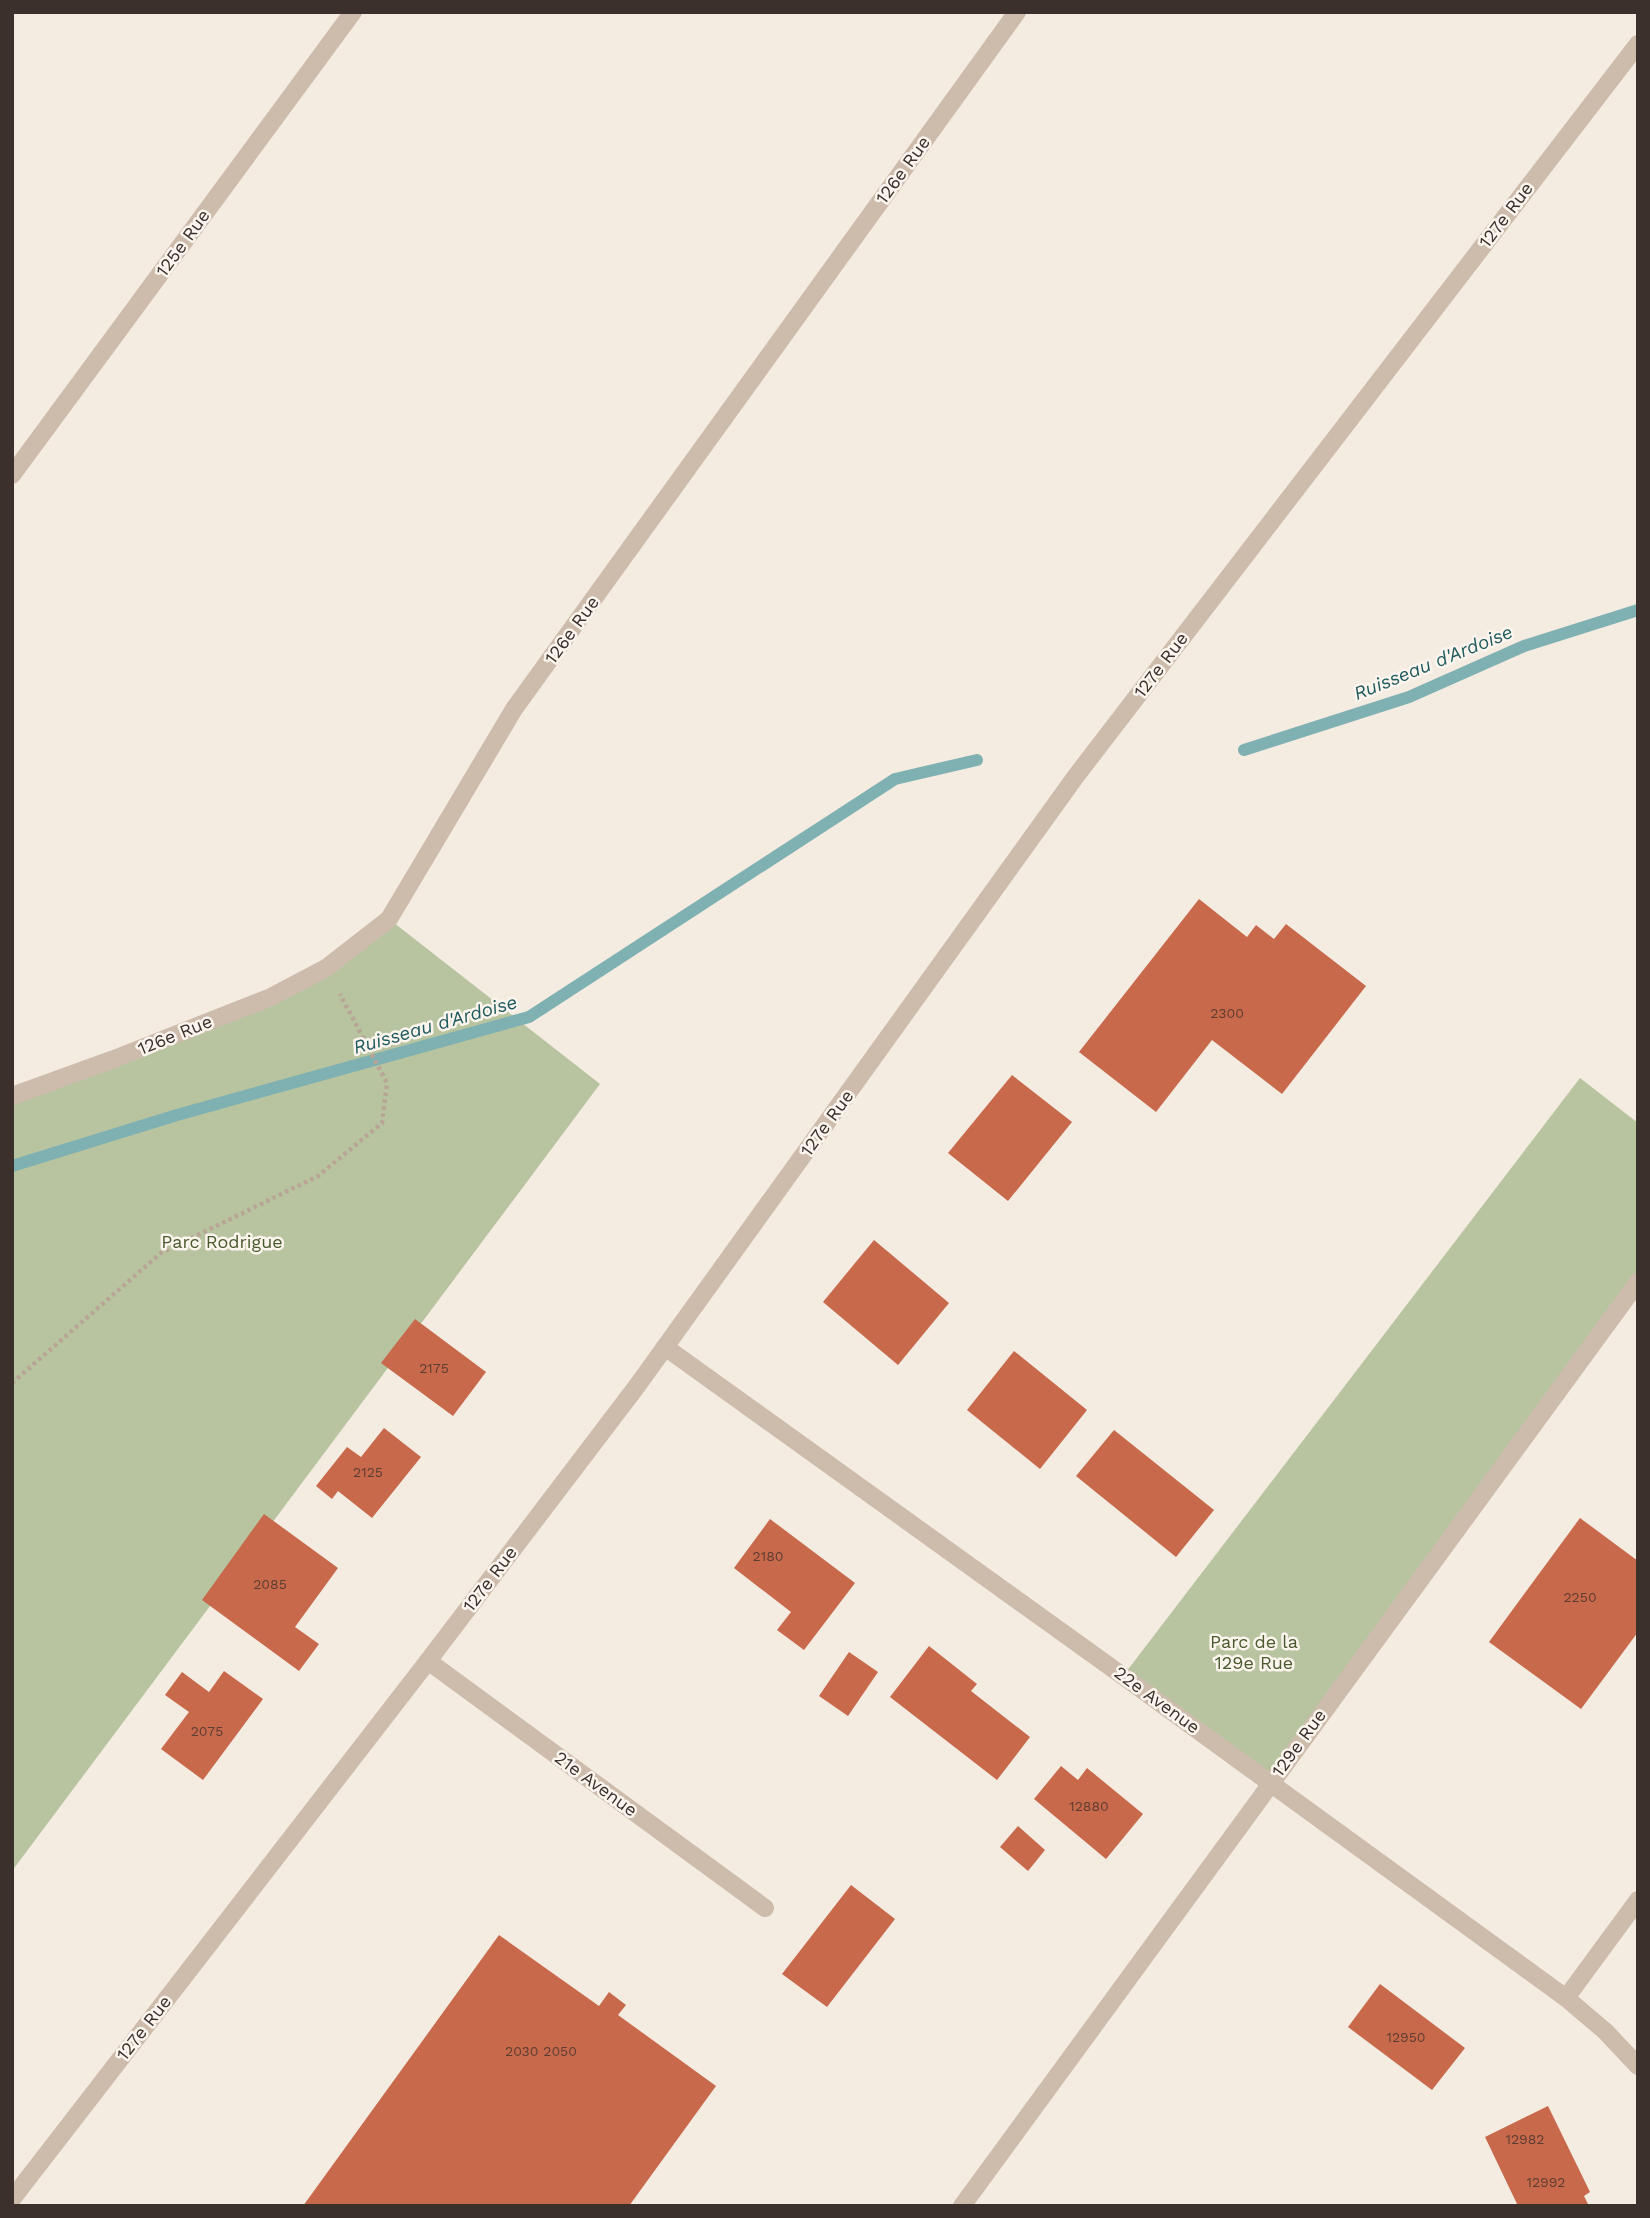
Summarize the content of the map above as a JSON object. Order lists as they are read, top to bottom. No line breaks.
{"streets":{"street":["126e Rue","127e Rue","125e Rue","22e Avenue","129e Rue","21e Avenue"]},"crossings":[["127e Rue","22e Avenue"],["127e Rue","21e Avenue"],["22e Avenue","129e Rue"]],"water":["Ruisseau d'Ardoise"],"parks":["Parc Rodrigue","Parc de la 129e Rue"],"house_numbers":["2300","2175","2125","2180","2085","2250","2075","12880","12950","2030 2050","12982","12992"]}
